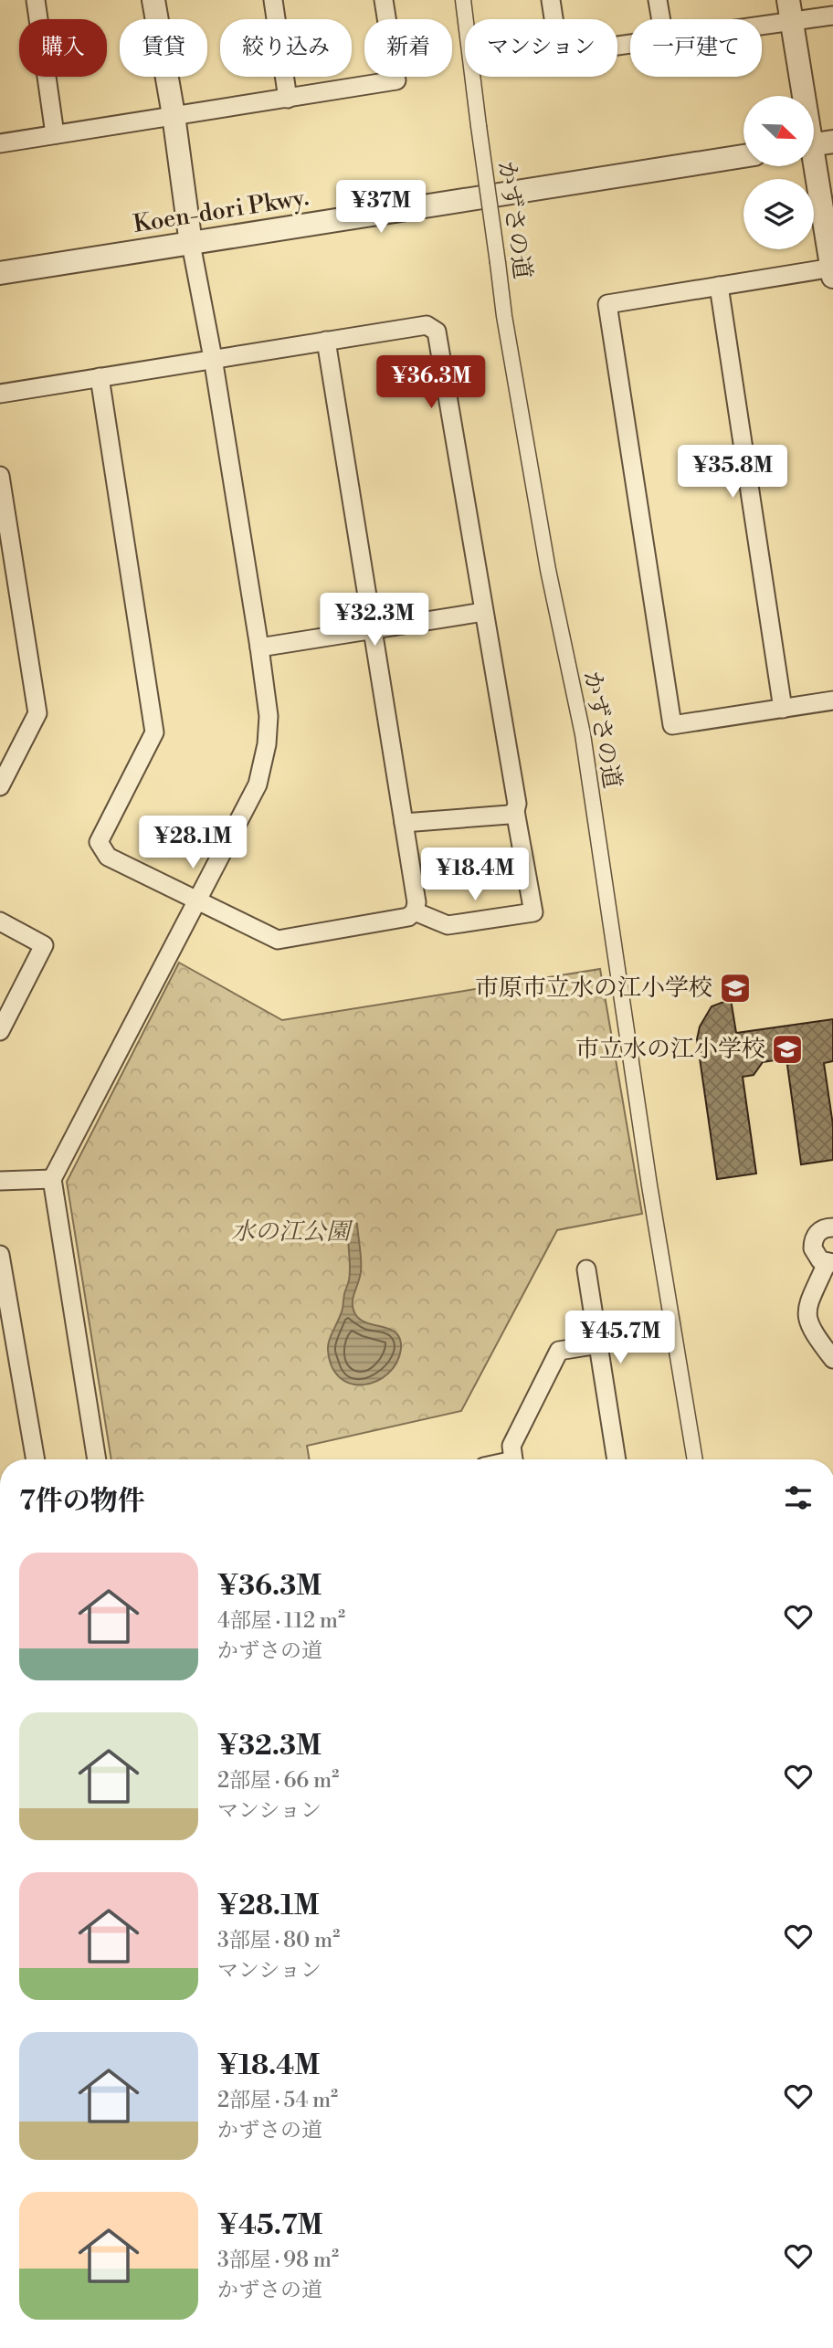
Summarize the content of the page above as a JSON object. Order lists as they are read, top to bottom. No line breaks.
{"streets":{"street":["Koen-dori Pkwy.","かずさの道"]},"parks":["水の江公園"],"places":{"school or university":["市原市立水の江小学校","市立水の江小学校"]},"north":"bottom right","page":{"chip":["購入","賃貸","絞り込み","新着","マンション","一戸建て"],"price":["¥37M","¥36.3M","¥35.8M","¥32.3M","¥28.1M","¥18.4M","¥45.7M"],"heading":"7件の物件","list":[{"name":"¥36.3M","note":"4部屋 · 112 m² · かずさの道"},{"name":"¥32.3M","note":"2部屋 · 66 m² · マンション"},{"name":"¥28.1M","note":"3部屋 · 80 m² · マンション"},{"name":"¥18.4M","note":"2部屋 · 54 m² · かずさの道"},{"name":"¥45.7M","note":"3部屋 · 98 m² · かずさの道"}]}}
